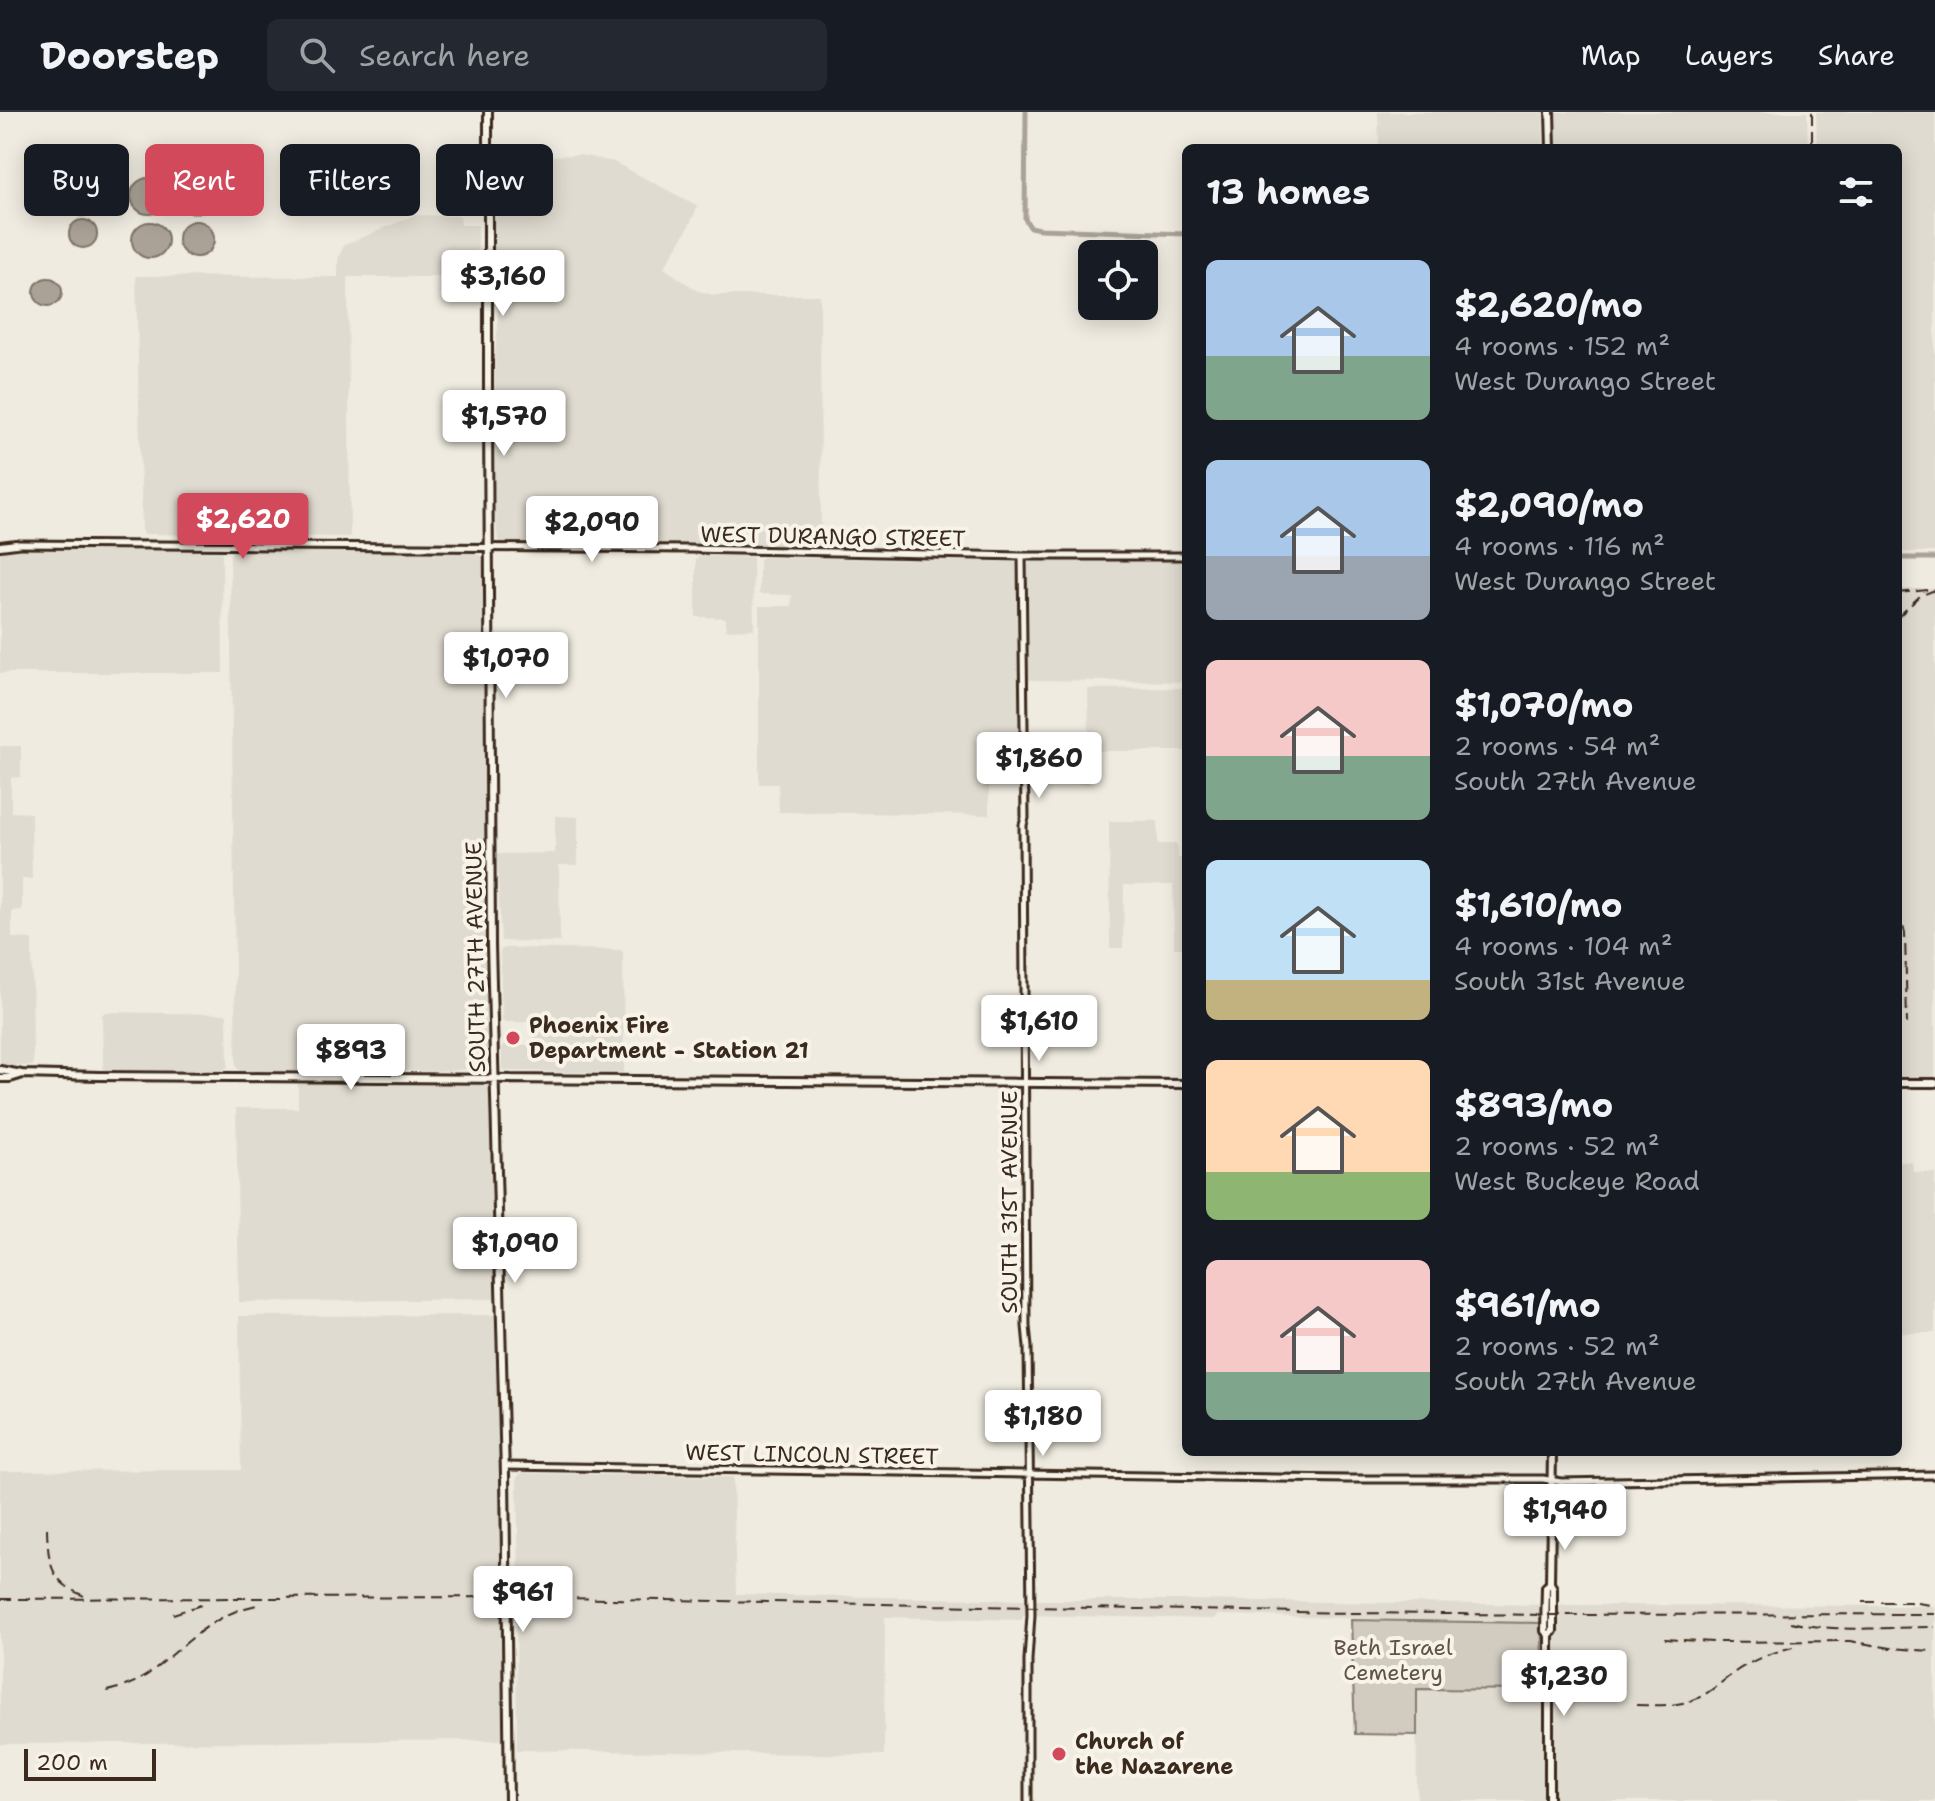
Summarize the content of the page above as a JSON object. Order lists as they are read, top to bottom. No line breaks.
{"streets":{"main road":["SOUTH 27TH AVENUE"],"street":["WEST DURANGO STREET","SOUTH 31ST AVENUE","WEST LINCOLN STREET"]},"crossings":[["WEST DURANGO STREET","SOUTH 27TH AVENUE"],["WEST DURANGO STREET","SOUTH 31ST AVENUE"],["SOUTH 27TH AVENUE","WEST LINCOLN STREET"],["SOUTH 31ST AVENUE","WEST LINCOLN STREET"]],"parks":["Beth Israel Cemetery"],"places":["Phoenix Fire Department - Station 21","Church of the Nazarene"],"scale_bar":"200 m","page":{"header":"Doorstep","search":"Search here","nav":["Map","Layers","Share"],"chip":["Buy","Rent","Filters","New"],"heading":"13 homes","list":[{"name":"$2,620/mo","note":"4 rooms · 152 m² · West Durango Street"},{"name":"$2,090/mo","note":"4 rooms · 116 m² · West Durango Street"},{"name":"$1,070/mo","note":"2 rooms · 54 m² · South 27th Avenue"},{"name":"$1,610/mo","note":"4 rooms · 104 m² · South 31st Avenue"},{"name":"$893/mo","note":"2 rooms · 52 m² · West Buckeye Road"},{"name":"$961/mo","note":"2 rooms · 52 m² · South 27th Avenue"}],"price":["$3,160","$1,570","$2,620","$2,090","$1,070","$1,860","$1,610","$893","$1,090","$1,180","$1,940","$961","$1,230"],"scale":"200 m"}}
